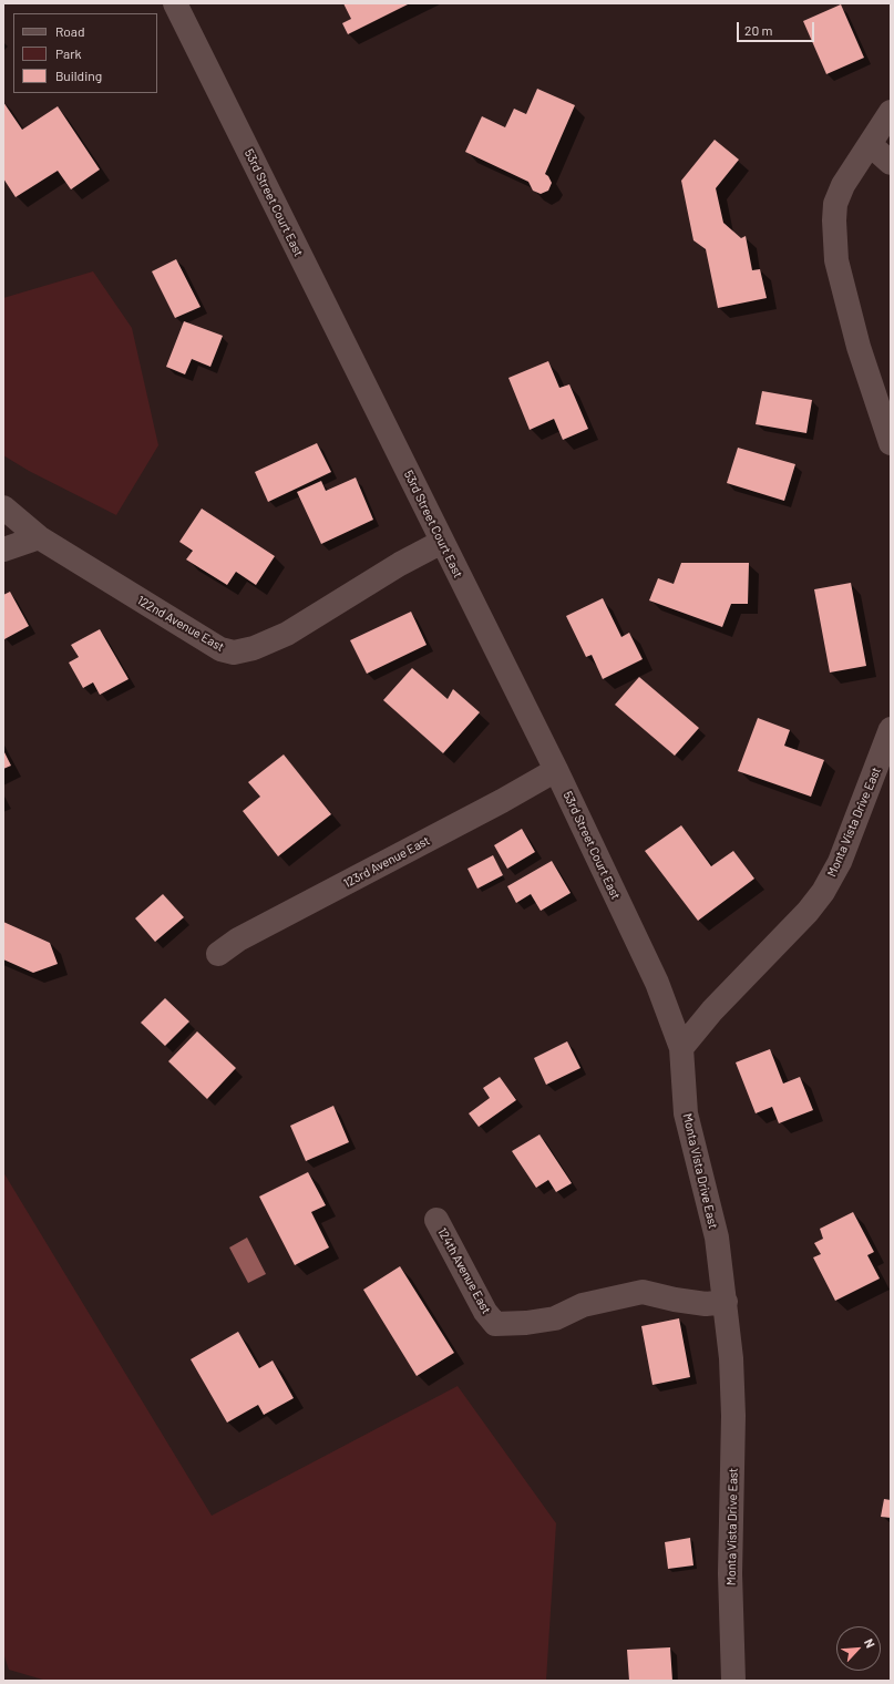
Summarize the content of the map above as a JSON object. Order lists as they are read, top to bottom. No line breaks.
{"streets":{"street":["53rd Street Court East","122nd Avenue East","Monta Vista Drive East","123rd Avenue East","124th Avenue East"]},"crossings":[["53rd Street Court East","122nd Avenue East"],["53rd Street Court East","Monta Vista Drive East"],["53rd Street Court East","123rd Avenue East"],["Monta Vista Drive East","124th Avenue East"]],"legend":["Road","Park","Building"],"scale_bar":"20 m","north":"top right"}
